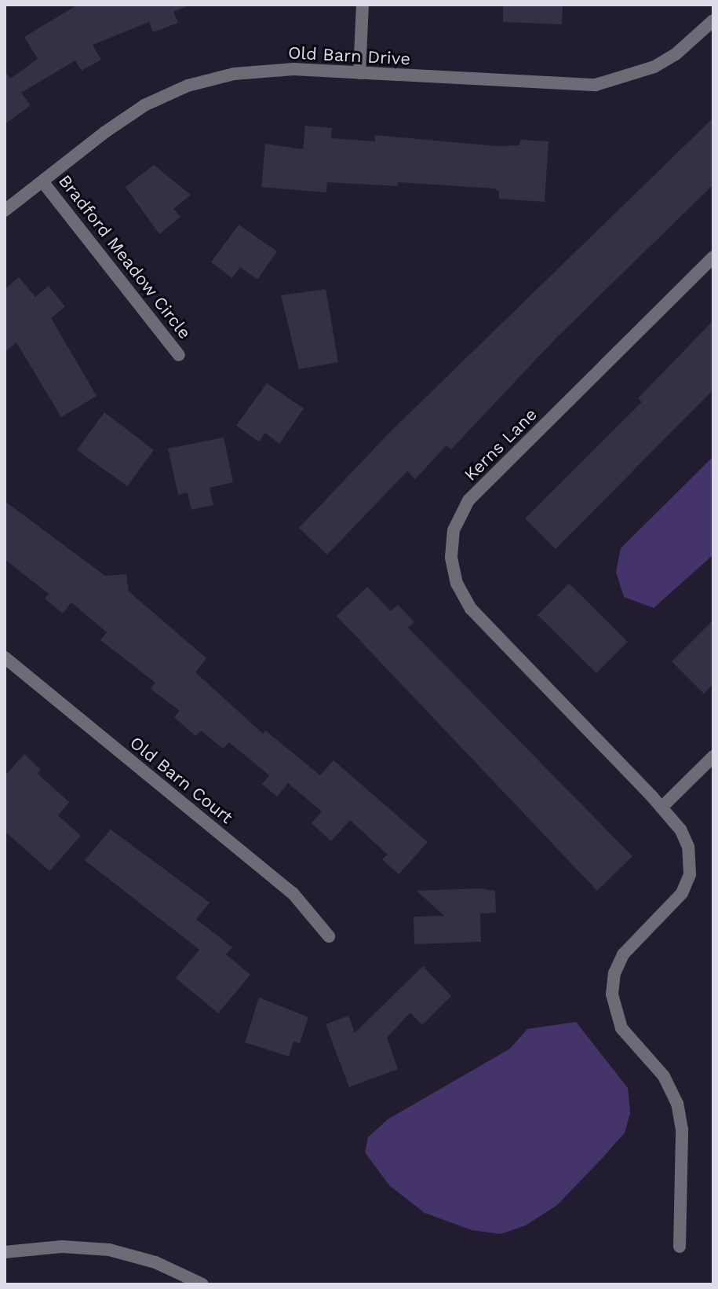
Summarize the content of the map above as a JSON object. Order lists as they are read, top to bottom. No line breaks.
{"streets":{"street":["Old Barn Drive","Bradford Meadow Circle","Kerns Lane","Old Barn Court"]},"crossings":[["Old Barn Drive","Bradford Meadow Circle"]]}
